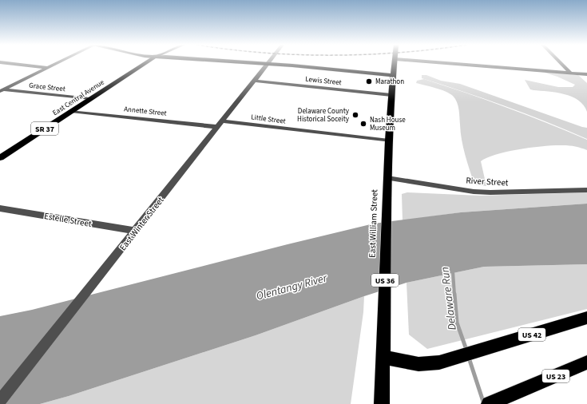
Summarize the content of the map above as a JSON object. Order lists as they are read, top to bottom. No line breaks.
{"streets":{"highway":["East Central Avenue","SR 37","East William Street","US 36","US 42","US 23"],"street":["Lewis Street","Grace Street","Annette Street","Little Street","River Street","Estelle Street","East Winter Street"]},"crossings":[["Lewis Street","East Winter Street"],["Lewis Street","East William Street"],["Grace Street","East Central Avenue"],["East Central Avenue","Annette Street"],["Annette Street","East Winter Street"],["Little Street","East Winter Street"],["Little Street","East William Street"],["River Street","East William Street"],["Estelle Street","East Winter Street"],["East William Street","US 42"]],"water":["Olentangy River","Delaware Run"],"places":["Marathon","Delaware County Historical Soceity","Nash House Museum"]}
